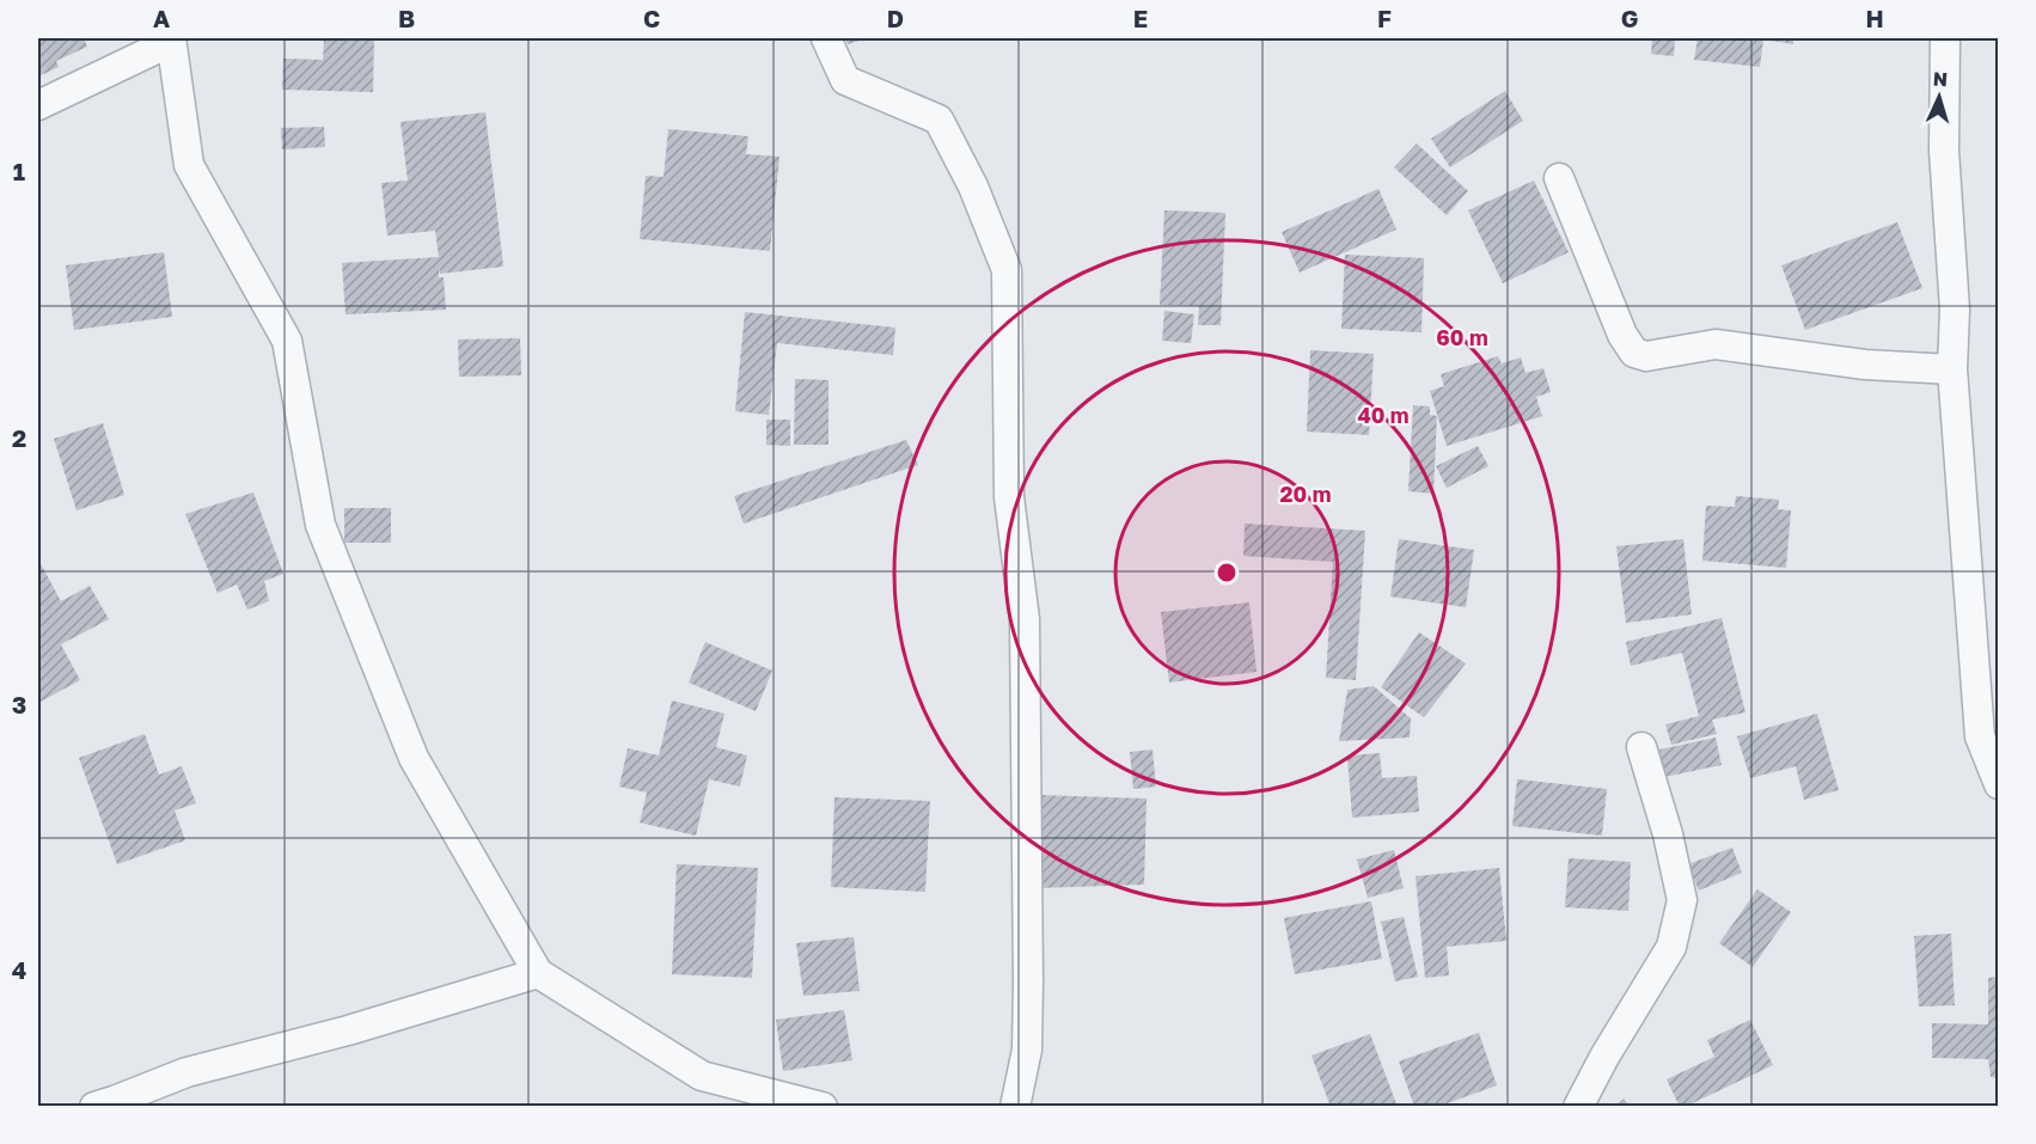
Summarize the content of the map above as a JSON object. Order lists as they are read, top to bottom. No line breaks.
{"north":"top","grid":{"columns":["A","B","C","D","E","F","G","H"],"rows":["1","2","3","4"]},"rings":["60 m","40 m","20 m"]}
